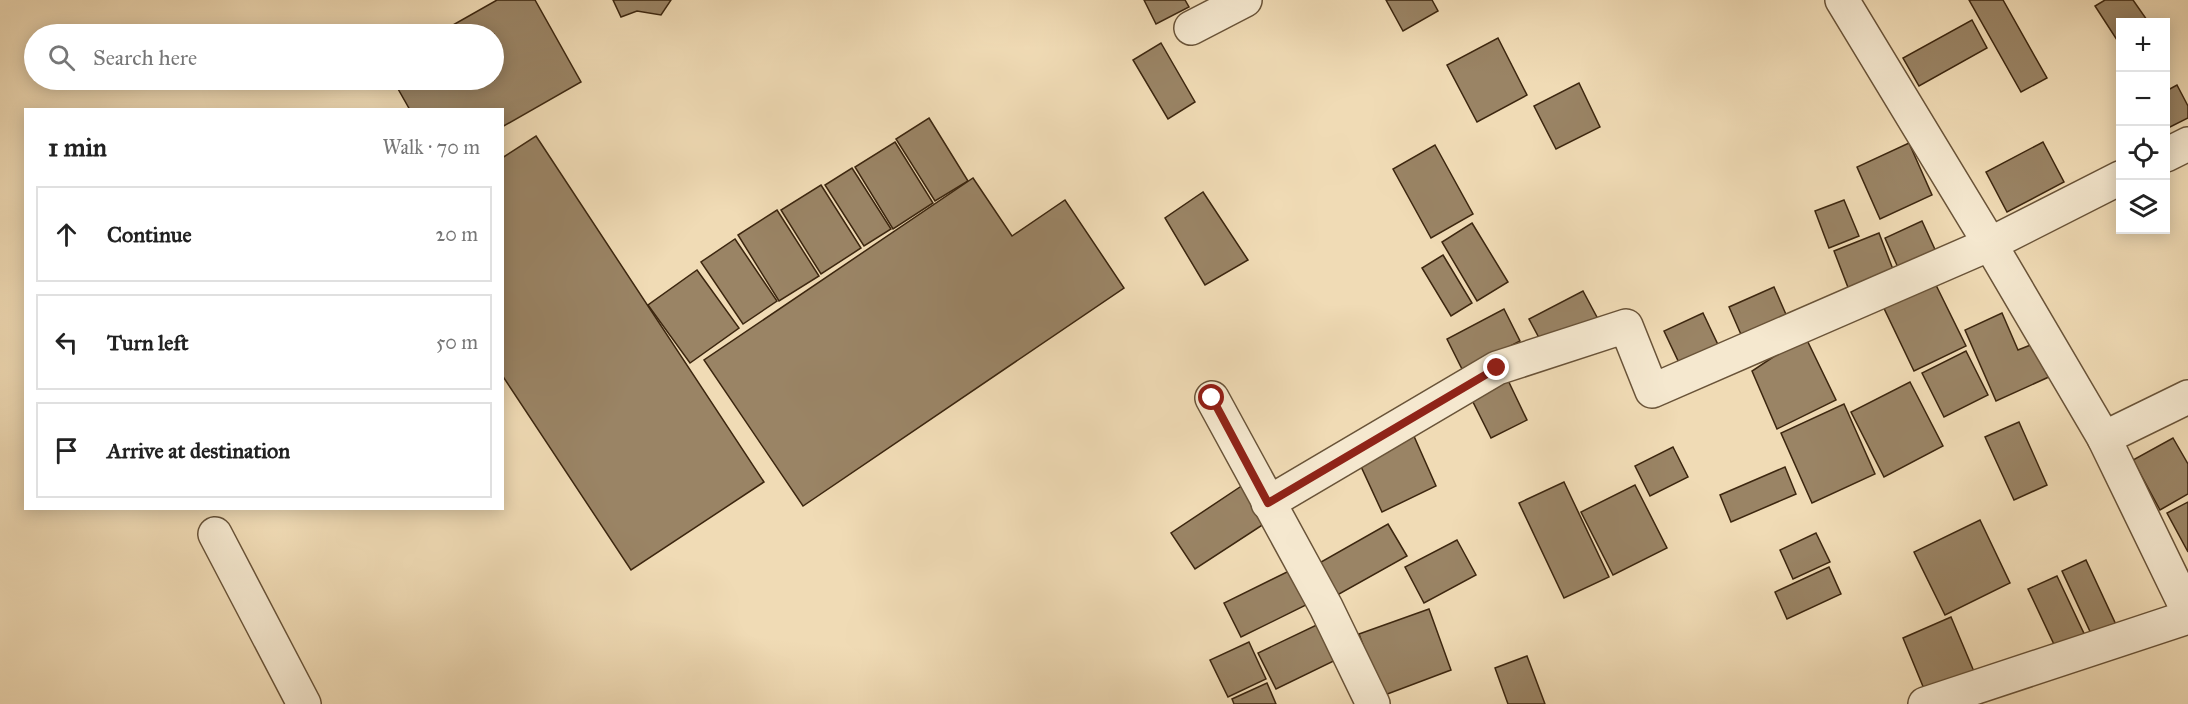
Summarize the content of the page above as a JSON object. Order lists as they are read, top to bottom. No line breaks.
{"page":{"map_buttons":["+","−"],"search":"Search here","heading":["1 min","Walk · 70 m"],"list":[["Continue","20 m"],["Turn left","50 m"],"Arrive at destination"]}}
